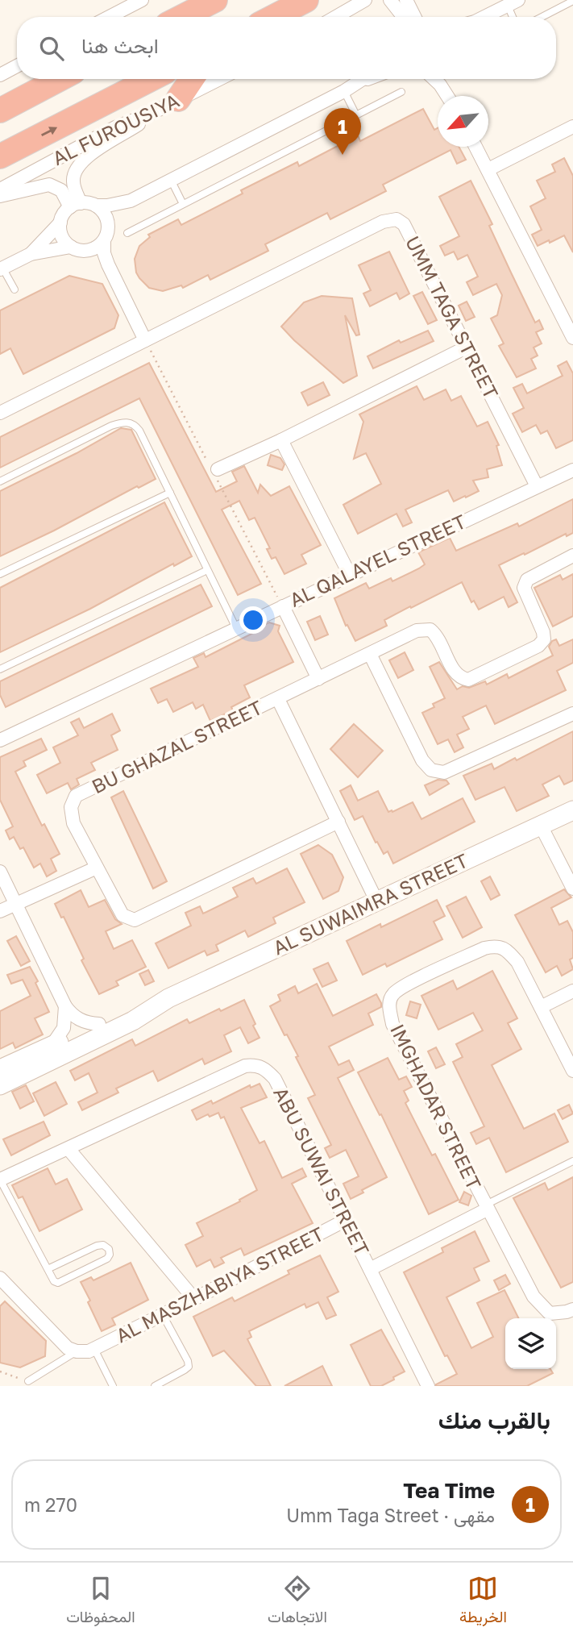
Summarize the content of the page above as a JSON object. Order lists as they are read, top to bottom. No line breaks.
{"streets":{"street":["AL FUROUSIYA","UMM TAGA STREET","AL QALAYEL STREET","BU GHAZAL STREET","AL SUWAIMRA STREET","IMGHADAR STREET","ABU SUWAI STREET","AL MASZHABIYA STREET"]},"crossings":[["UMM TAGA STREET","AL QALAYEL STREET"],["IMGHADAR STREET","ABU SUWAI STREET"],["ABU SUWAI STREET","AL MASZHABIYA STREET"]],"north":"bottom left","page":{"search":"ابحث هنا","pins":"1","heading":"بالقرب منك","list":[{"mark":"1","name":"Tea Time","note":"مقهى · Umm Taga Street","value":"270 m"}],"nav":["الخريطة","الاتجاهات","المحفوظات"]}}
